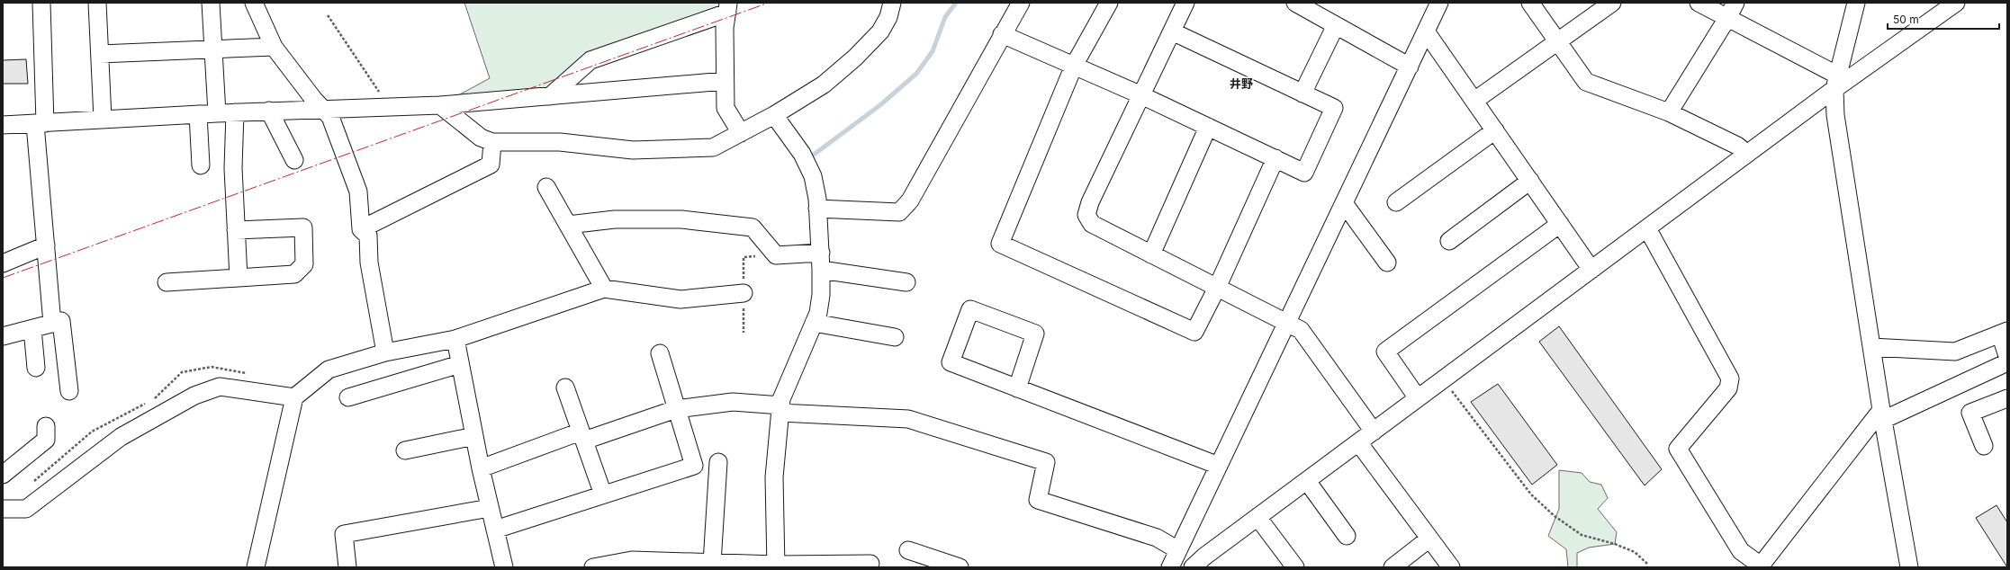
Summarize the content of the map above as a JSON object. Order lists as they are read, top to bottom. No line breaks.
{"districts":["井野"],"scale_bar":"50 m"}
